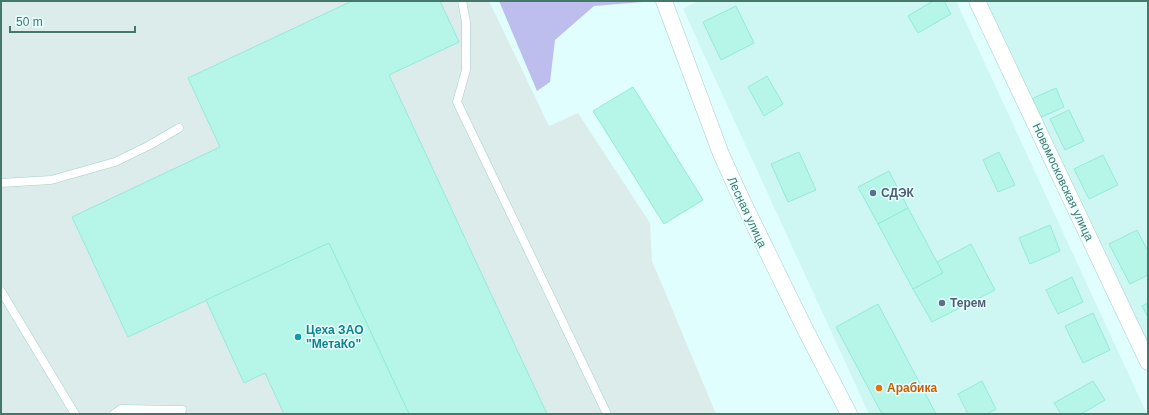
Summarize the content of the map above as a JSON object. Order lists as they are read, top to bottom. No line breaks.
{"streets":{"street":["Новомосковская улица","Лесная улица"]},"places":["СДЭК","Терем","Цеха ЗАО \"МетаКо\"","Арабика"],"scale_bar":"50 m"}
